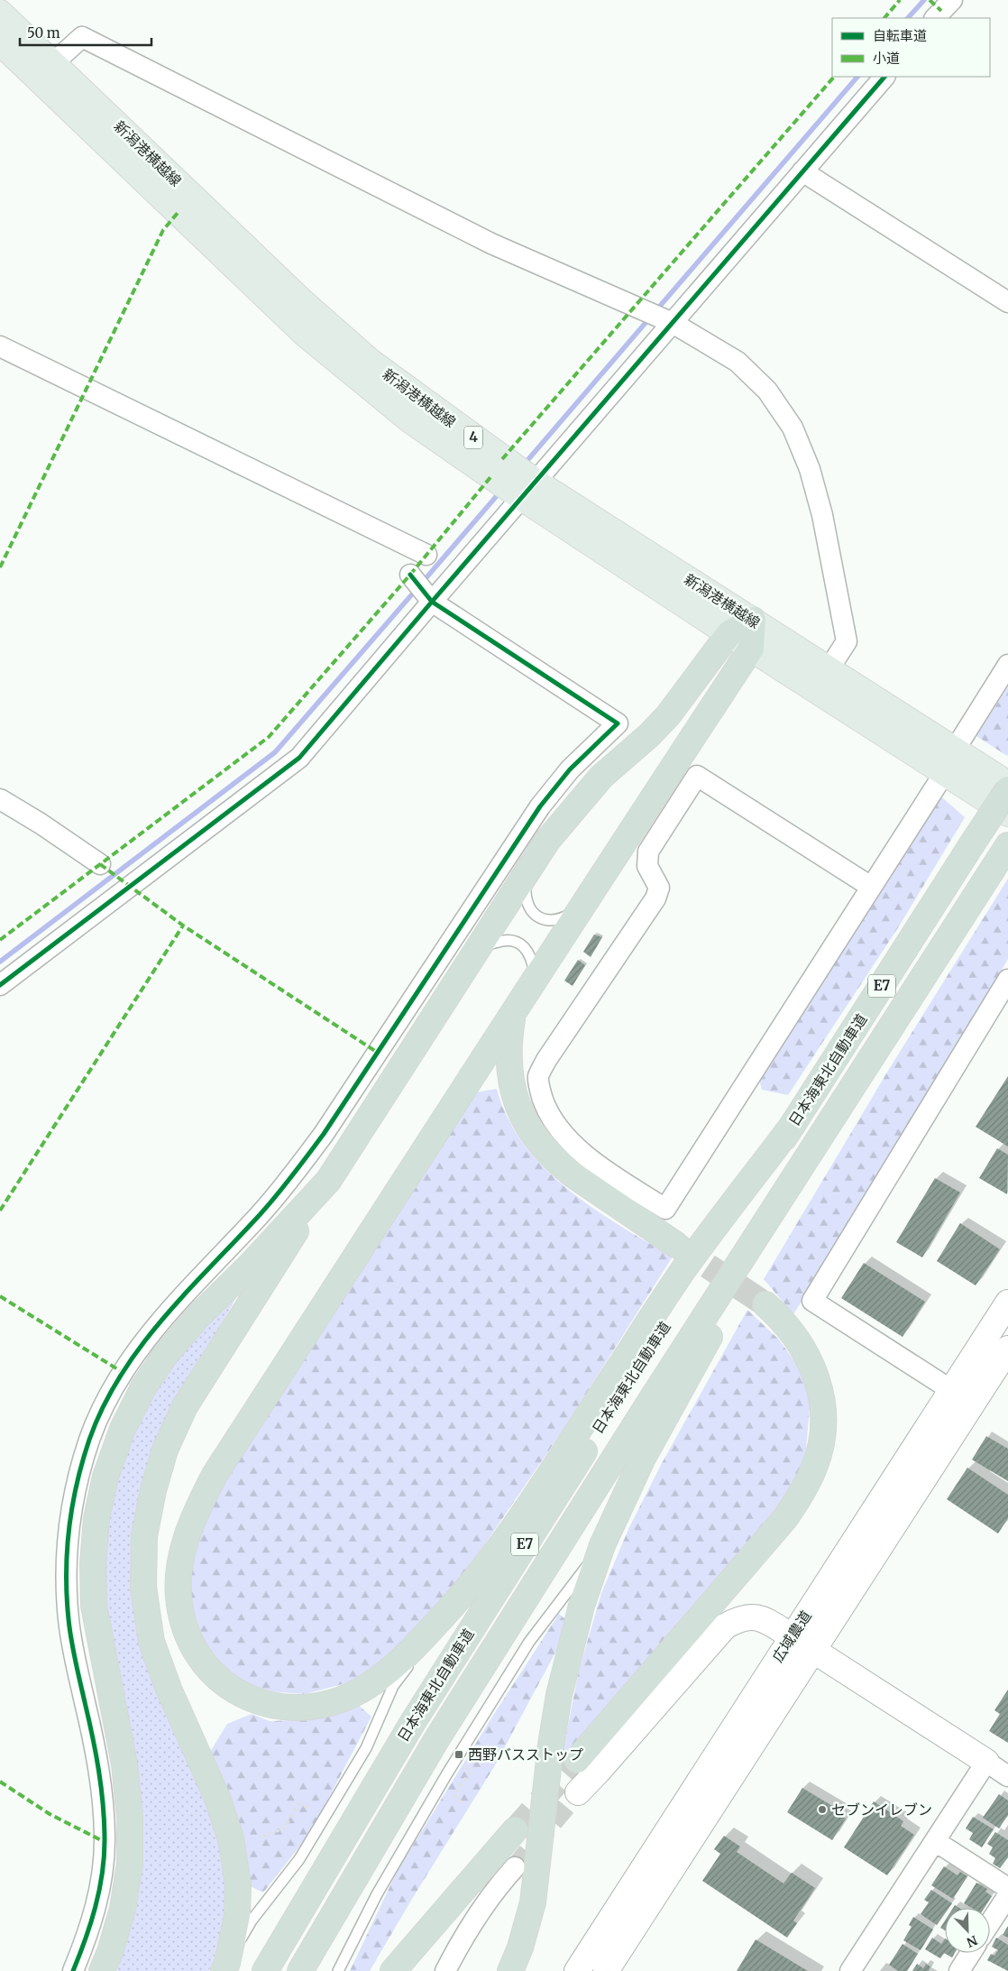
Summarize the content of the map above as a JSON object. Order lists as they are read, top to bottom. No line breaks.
{"streets":{"highway":["E7","日本海東北自動車道"],"main road":["新潟港横越線","4"],"street":["広域農道"]},"places":{"transit":["西野バスストップ"],"other":["セブンイレブン"]},"legend":["自転車道","小道"],"scale_bar":"50 m","north":"bottom right"}
